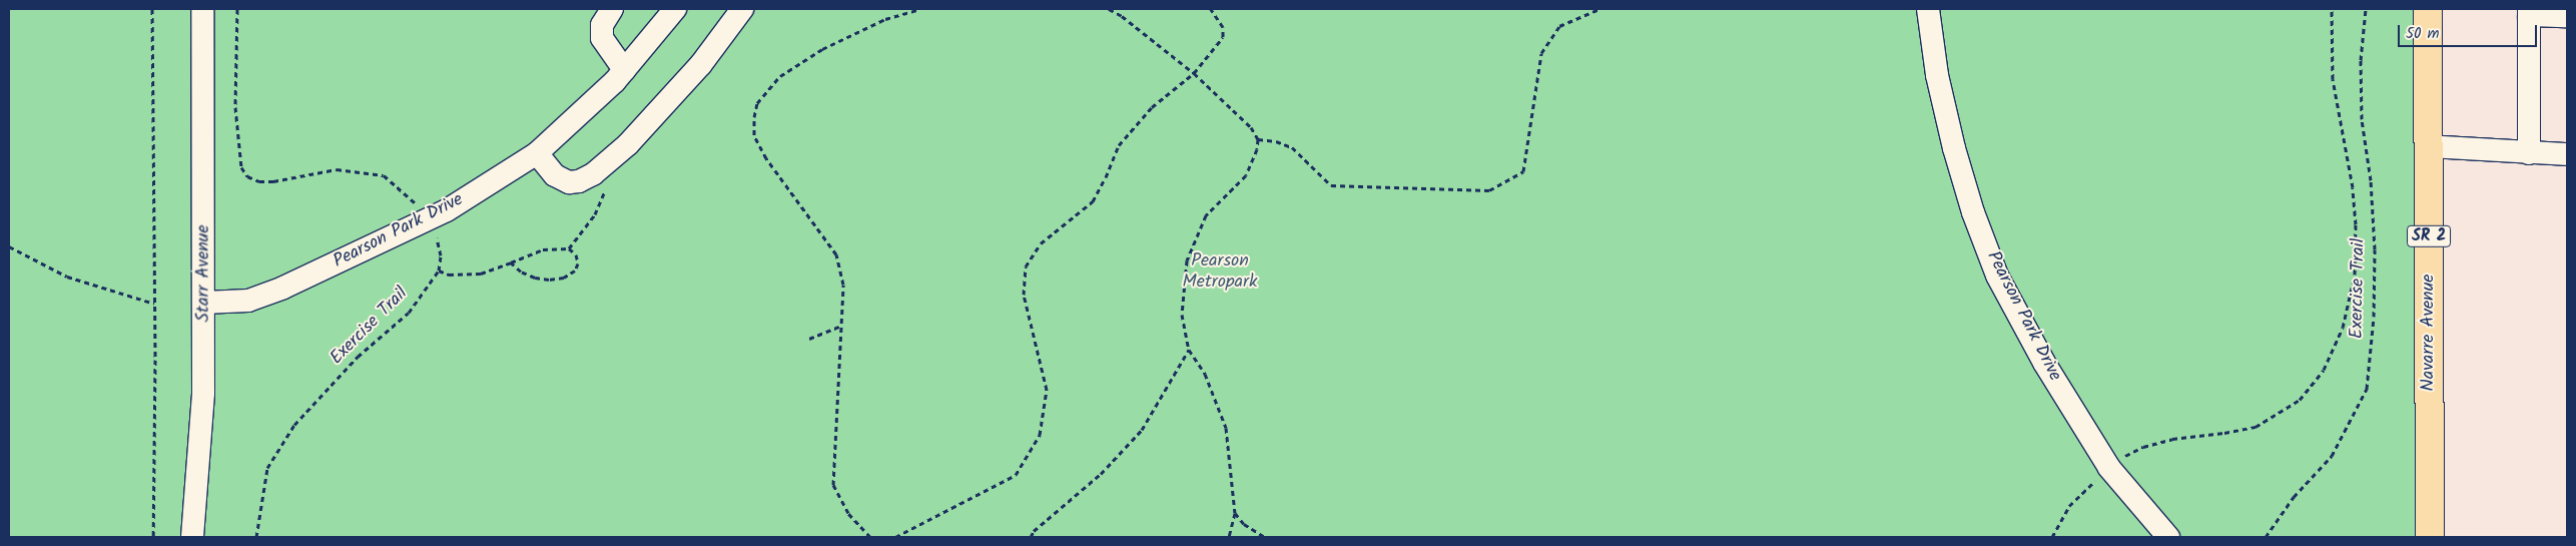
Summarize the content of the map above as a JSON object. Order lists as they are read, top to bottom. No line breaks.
{"streets":{"highway":["SR 2","Navarre Avenue"],"street":["Pearson Park Drive","Starr Avenue"],"path":["Exercise Trail"]},"crossings":[["Pearson Park Drive","Starr Avenue"]],"parks":["Pearson Metropark"],"scale_bar":"50 m"}
